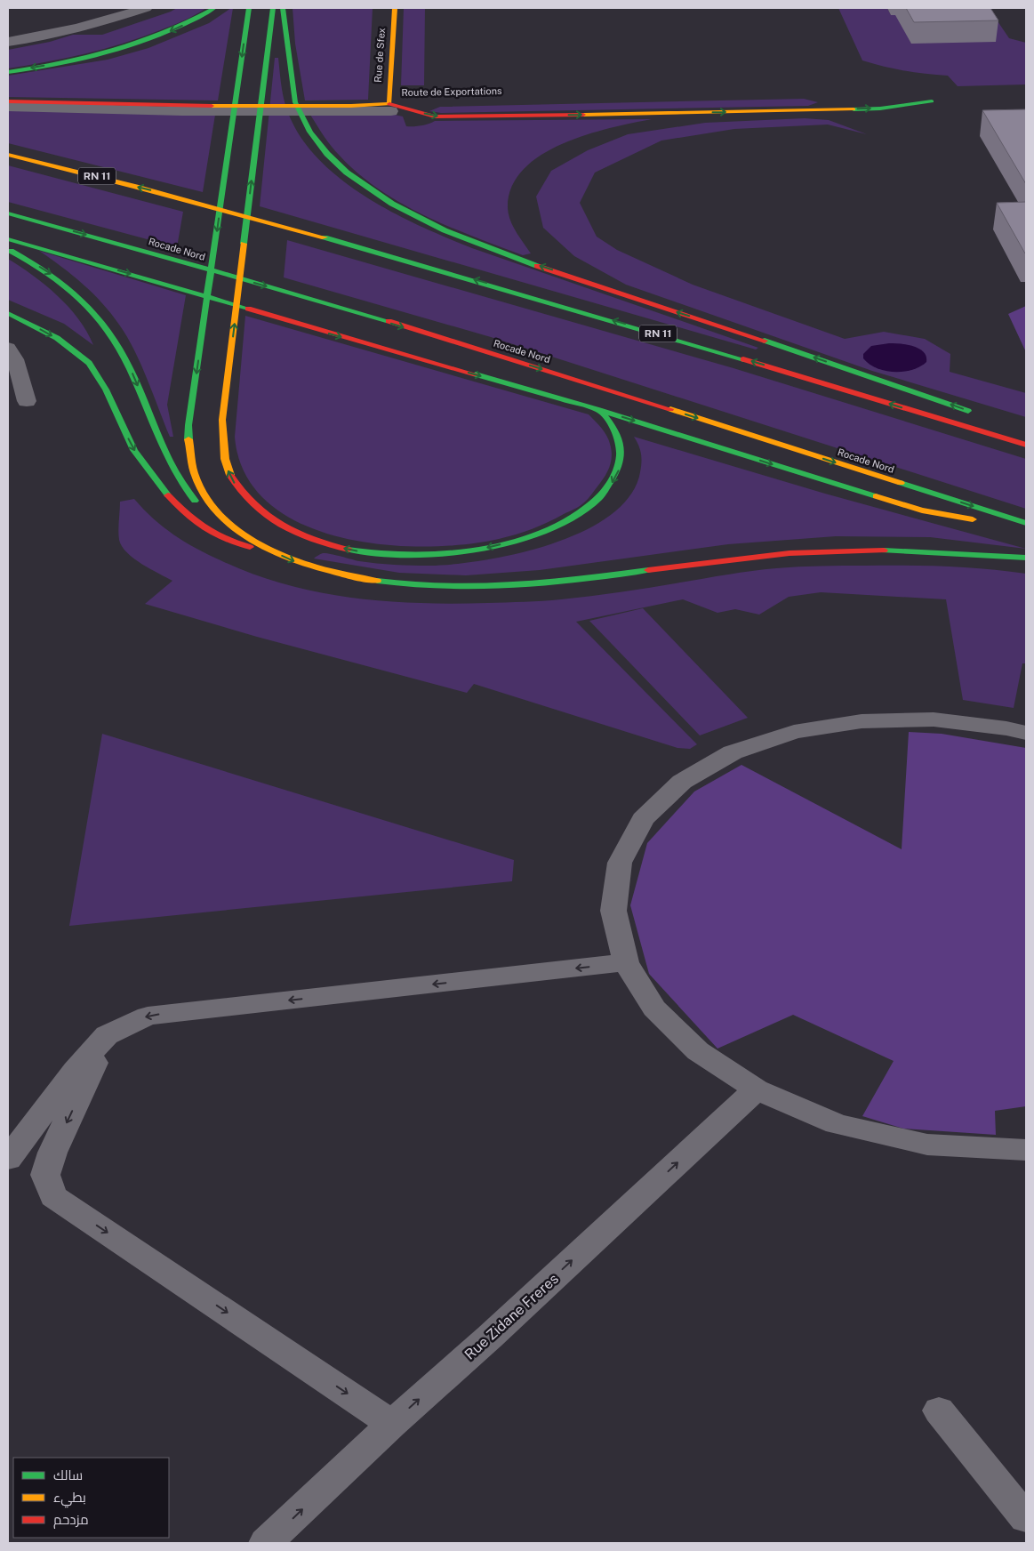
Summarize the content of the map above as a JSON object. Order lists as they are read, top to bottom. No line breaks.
{"streets":{"main road":["Rue de Sfex","Route de Exportations","RN 11","Rocade Nord"],"street":["Rue Zidane Freres"]},"crossings":[["Rue de Sfex","Route de Exportations"]],"one_way":["Route de Exportations","Rue Zidane Freres"],"legend":["سالك","بطيء","مزدحم"]}
